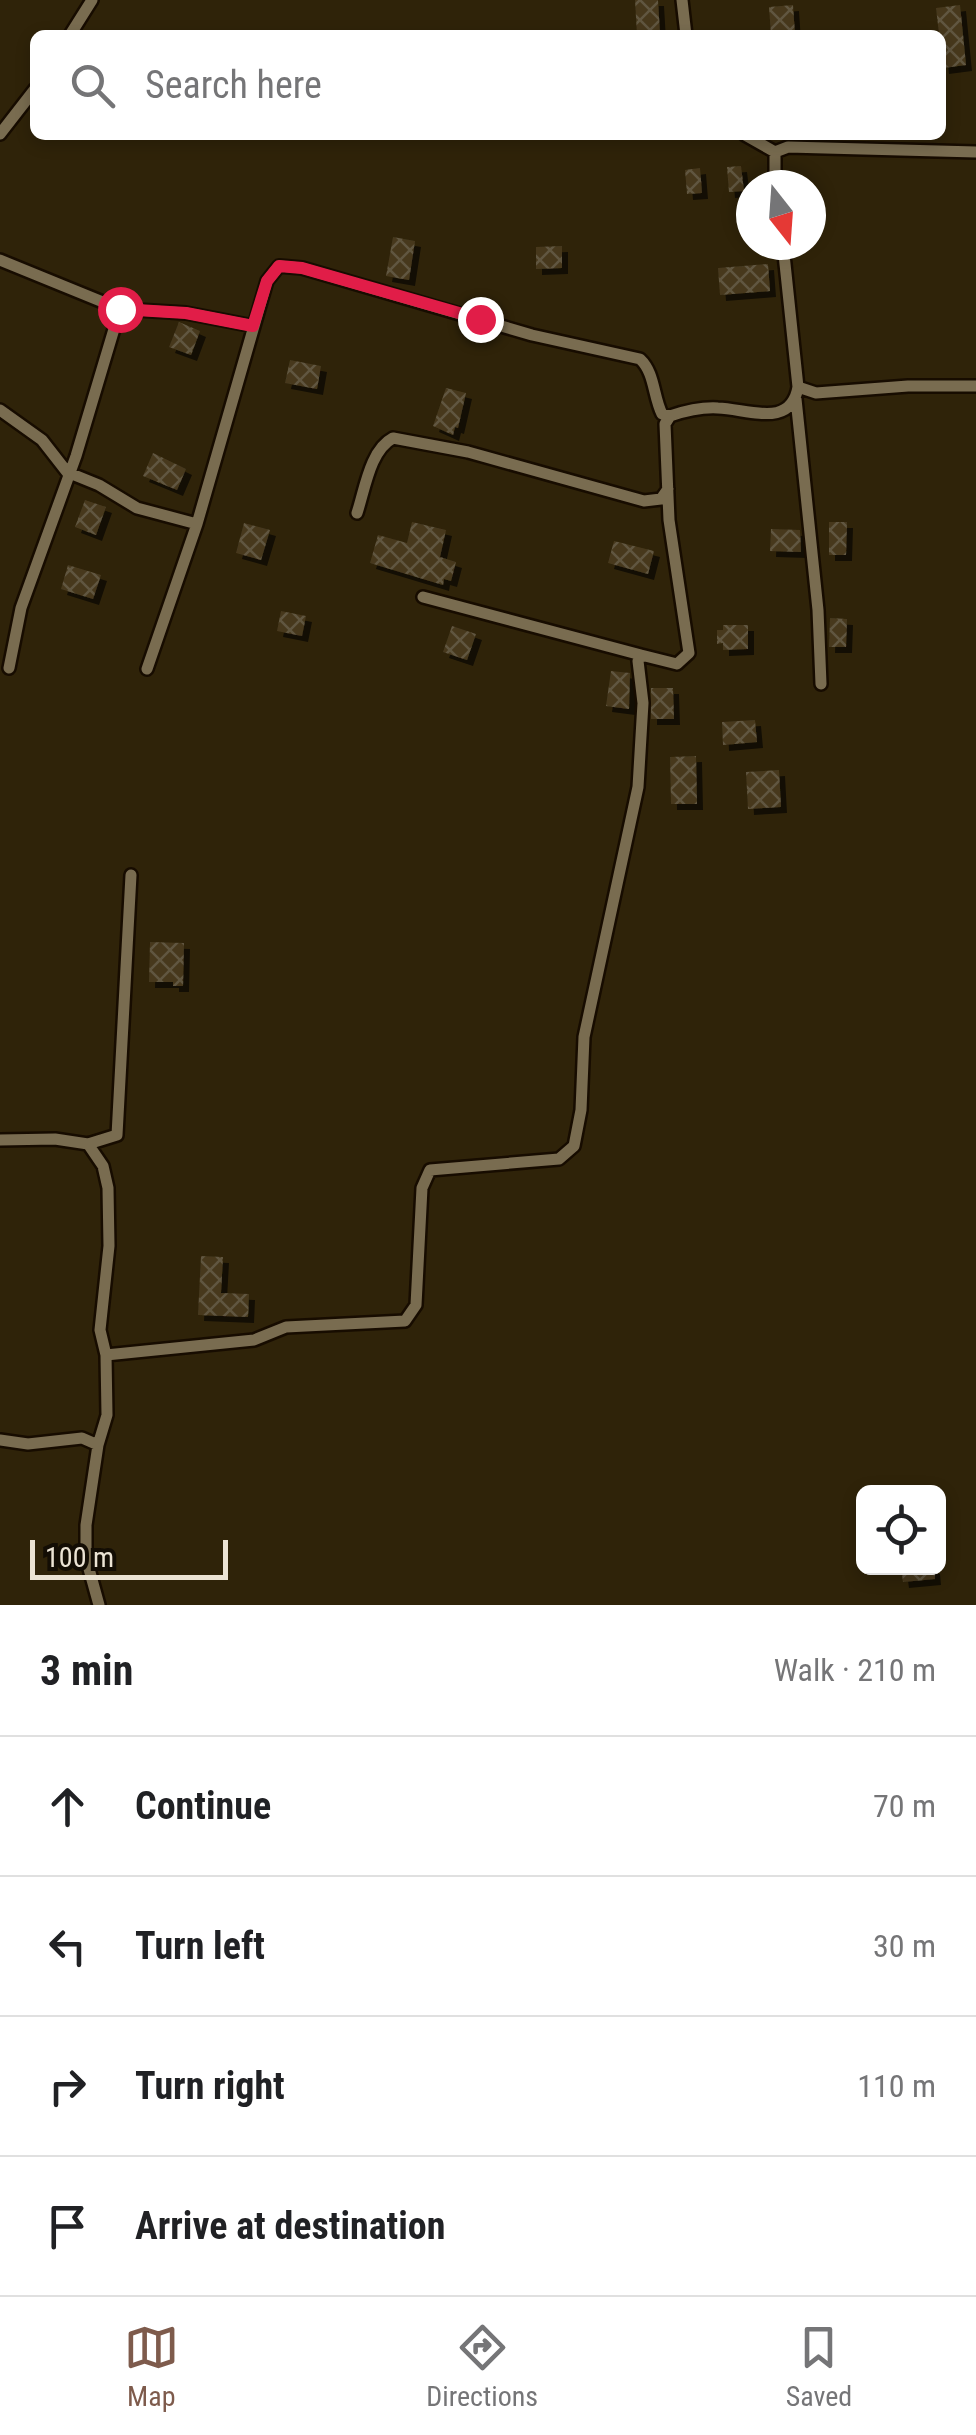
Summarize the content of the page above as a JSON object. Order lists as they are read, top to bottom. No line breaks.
{"scale_bar":"100 m","north":"bottom","page":{"search":"Search here","scale":"100 m","heading":["3 min","Walk · 210 m"],"list":[["Continue","70 m"],["Turn left","30 m"],["Turn right","110 m"],"Arrive at destination"],"nav":["Map","Directions","Saved"]}}
